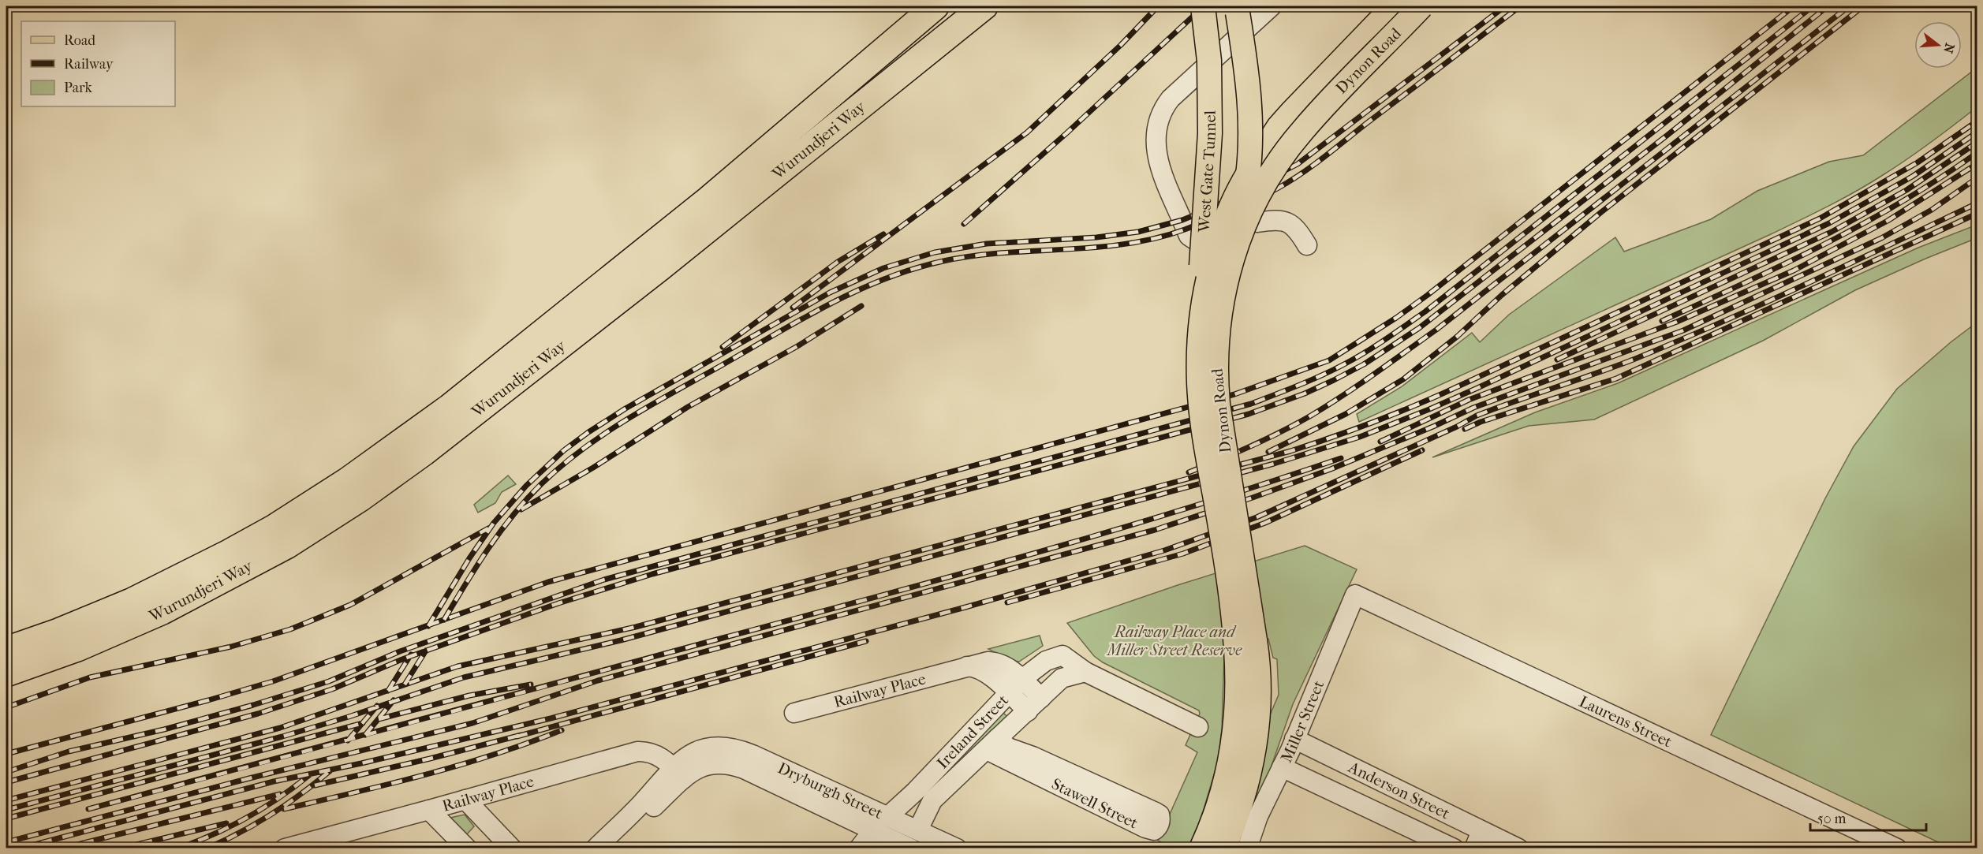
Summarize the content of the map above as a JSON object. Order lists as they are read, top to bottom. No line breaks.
{"streets":{"highway":["Wurundjeri Way"],"main road":["Dynon Road","West Gate Tunnel"],"street":["Railway Place","Laurens Street","Miller Street","Ireland Street","Dryburgh Street","Anderson Street","Stawell Street"]},"crossings":[["Dynon Road","West Gate Tunnel"],["Railway Place","Ireland Street"],["Railway Place","Dryburgh Street"],["Laurens Street","Miller Street"],["Miller Street","Anderson Street"],["Ireland Street","Dryburgh Street"],["Ireland Street","Stawell Street"]],"parks":["Railway Place and Miller Street Reserve"],"legend":["Road","Railway","Park"],"scale_bar":"50 m","north":"right"}
